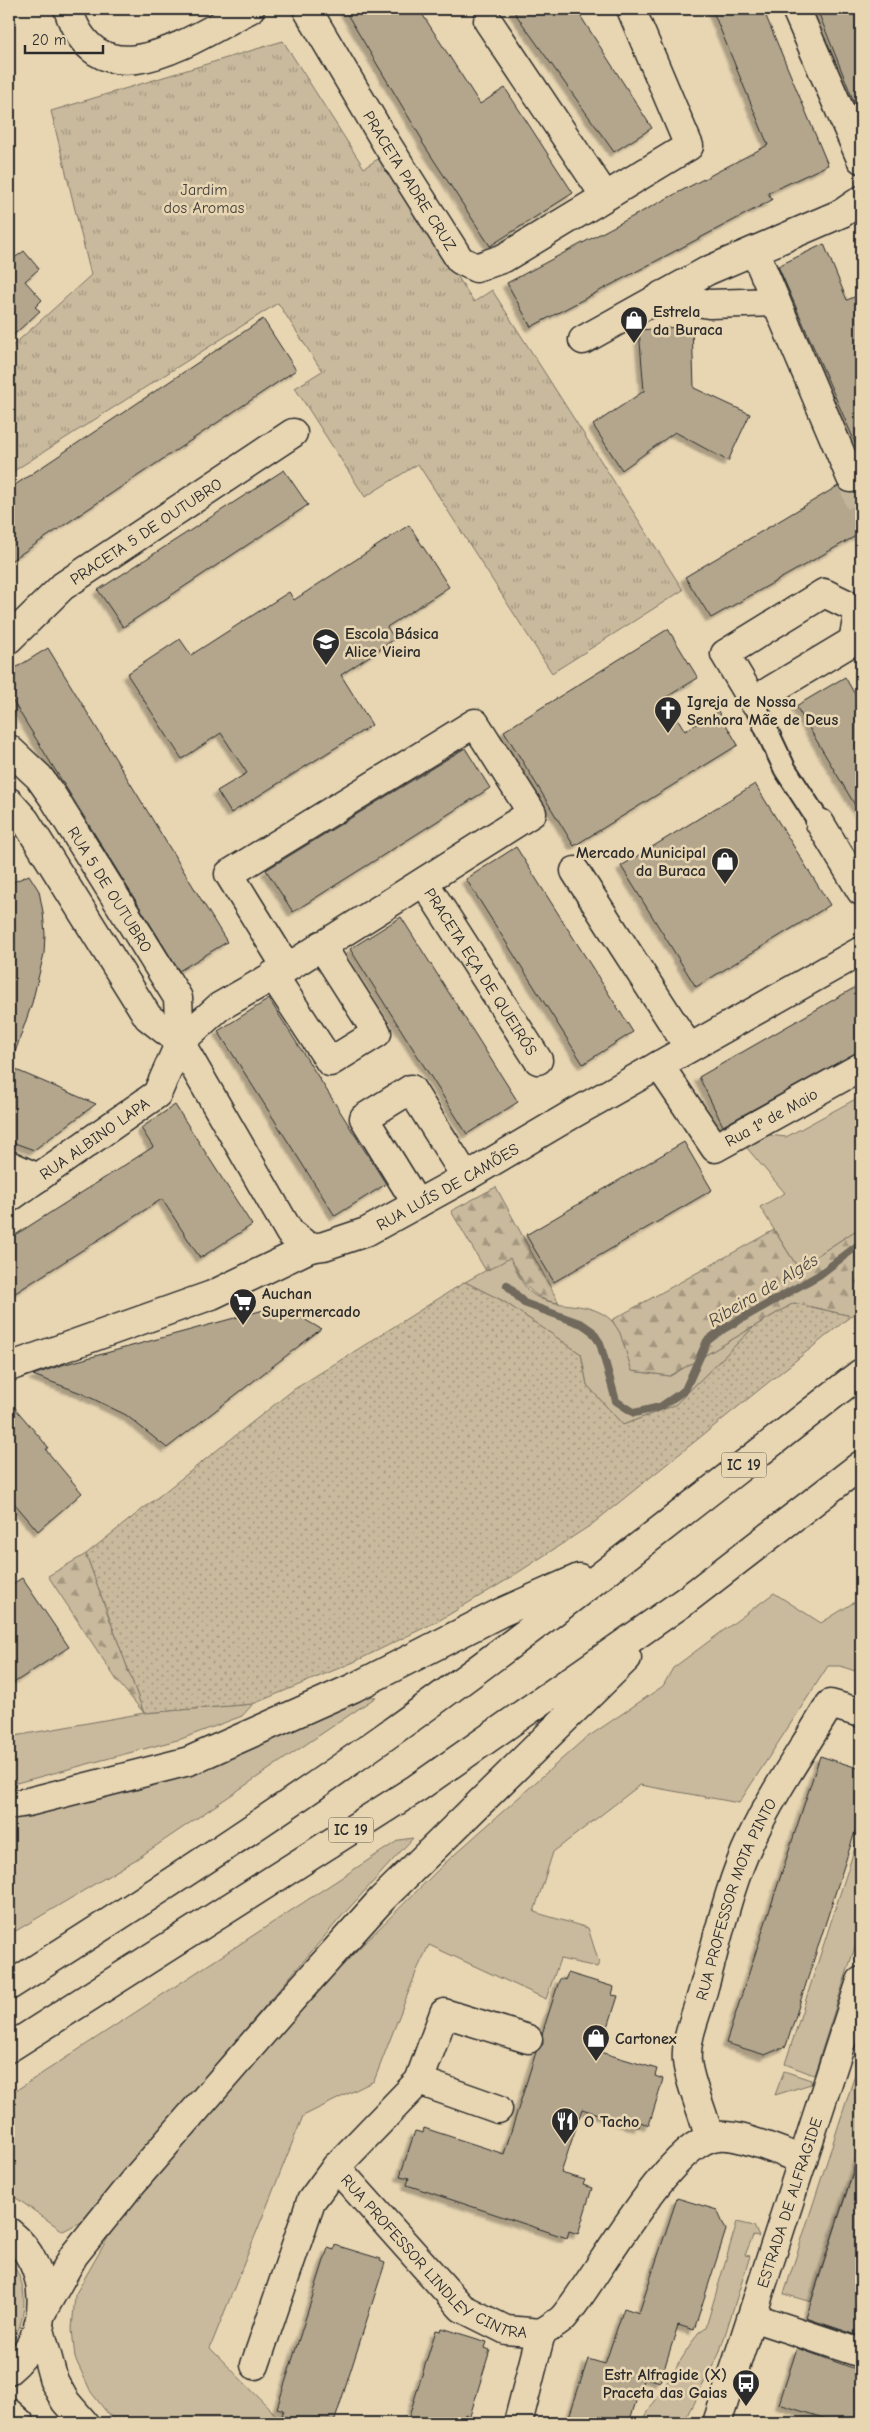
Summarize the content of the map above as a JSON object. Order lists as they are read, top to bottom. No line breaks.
{"streets":{"main road":["PRACETA PADRE CRUZ","PRACETA 5 DE OUTUBRO","RUA 5 DE OUTUBRO","PRACETA EÇA DE QUEIRÓS","Rua 1º de Maio","RUA ALBINO LAPA","RUA LUÍS DE CAMÕES","IC 19","RUA PROFESSOR MOTA PINTO","ESTRADA DE ALFRAGIDE","RUA PROFESSOR LINDLEY CINTRA"]},"crossings":[["RUA 5 DE OUTUBRO","RUA ALBINO LAPA"],["RUA 5 DE OUTUBRO","RUA LUÍS DE CAMÕES"],["Rua 1º de Maio","RUA LUÍS DE CAMÕES"]],"water":["Ribeira de Algés"],"parks":["Jardim dos Aromas"],"places":{"shop":["Estrela da Buraca","Mercado Municipal da Buraca","Cartonex"],"school or university":["Escola Básica Alice Vieira"],"church":["Igreja de Nossa Senhora Mãe de Deus"],"supermarket":["Auchan Supermercado"],"restaurant":["O Tacho"],"bus stop":["Estr Alfragide (X) Praceta das Gaias"]},"scale_bar":"20 m"}
